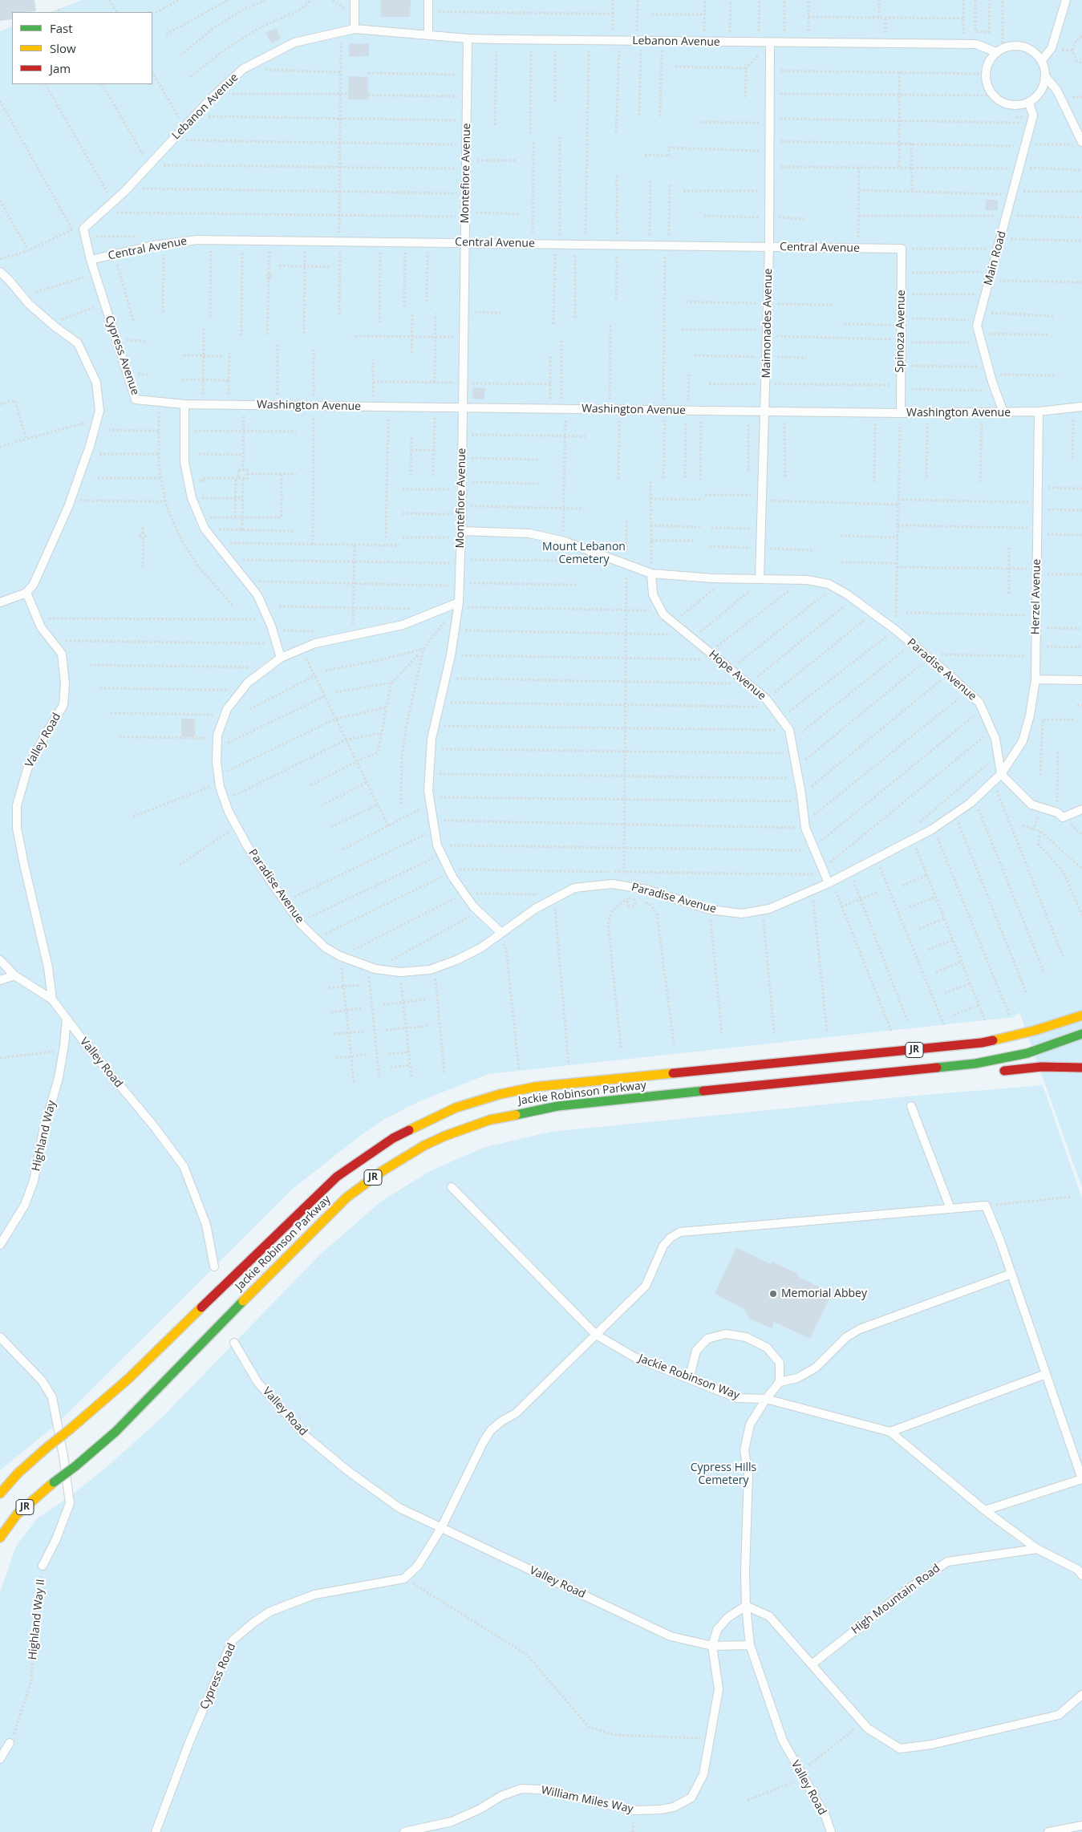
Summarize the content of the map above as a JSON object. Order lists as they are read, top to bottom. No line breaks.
{"streets":{"highway":["JR","Jackie Robinson Parkway"],"lane":["Lebanon Avenue","Montefiore Avenue","Central Avenue","Main Road","Maimonades Avenue","Spinoza Avenue","Cypress Avenue","Washington Avenue","Herzel Avenue","Paradise Avenue","Hope Avenue","Valley Road","Highland Way","Jackie Robinson Way","High Mountain Road","Highland Way II","Cypress Road","William Miles Way"]},"crossings":[["Lebanon Avenue","Montefiore Avenue"],["Lebanon Avenue","Main Road"],["Lebanon Avenue","Maimonades Avenue"],["Lebanon Avenue","Cypress Avenue"],["Montefiore Avenue","Central Avenue"],["Montefiore Avenue","Washington Avenue"],["Montefiore Avenue","Paradise Avenue"],["Central Avenue","Maimonades Avenue"],["Central Avenue","Spinoza Avenue"],["Central Avenue","Cypress Avenue"],["Main Road","Washington Avenue"],["Maimonades Avenue","Washington Avenue"],["Maimonades Avenue","Paradise Avenue"],["Spinoza Avenue","Washington Avenue"],["Cypress Avenue","Washington Avenue"],["Washington Avenue","Herzel Avenue"],["Herzel Avenue","Paradise Avenue"],["Paradise Avenue","Hope Avenue"],["Valley Road","Highland Way"],["Valley Road","William Miles Way"],["Jackie Robinson Way","High Mountain Road"]],"parks":["Mount Lebanon Cemetery","Cypress Hills Cemetery"],"places":["Memorial Abbey"],"legend":["Fast","Slow","Jam"]}
